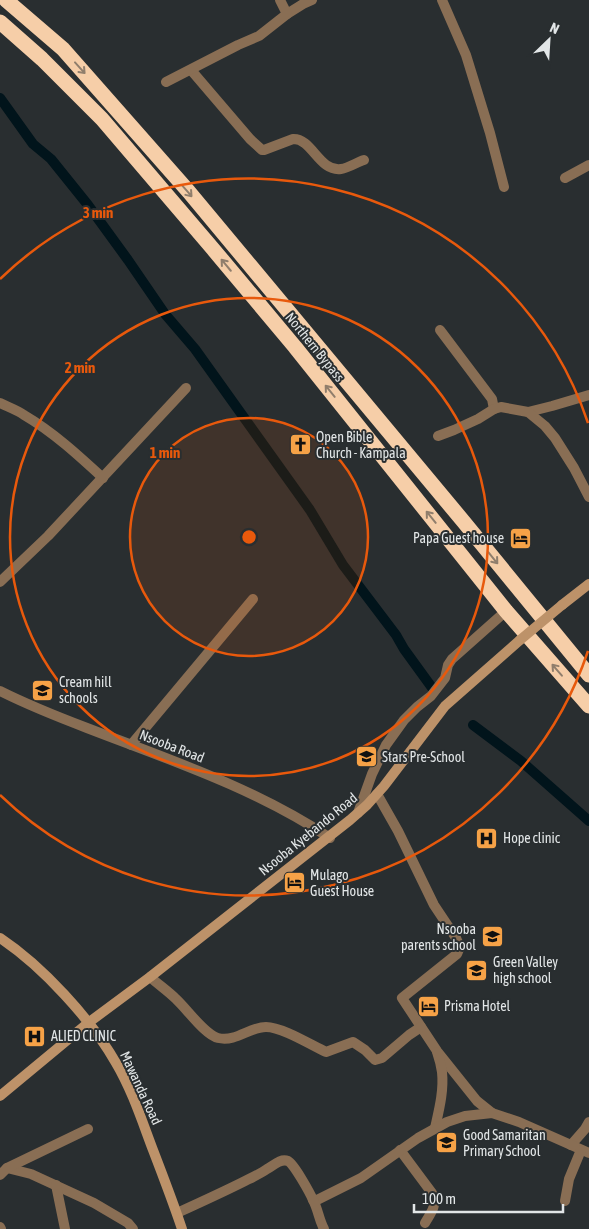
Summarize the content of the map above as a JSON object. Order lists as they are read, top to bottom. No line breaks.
{"streets":{"highway":["Northern Bypass"],"street":["Nsooba Road","Nsooba Kyebando Road","Mawanda Road"]},"crossings":[["Nsooba Road","Nsooba Kyebando Road"],["Nsooba Kyebando Road","Mawanda Road"]],"places":{"church":["Open Bible Church - Kampala"],"hotel":["Papa Guest house","Mulago Guest House","Prisma Hotel"],"school or university":["Cream hill schools","Stars Pre-School","Nsooba parents school","Green Valley high school","Good Samaritan Primary School"],"hospital":["Hope clinic","ALIED CLINIC"]},"scale_bar":"100 m","north":"top right","rings":["3 min","2 min","1 min"]}
